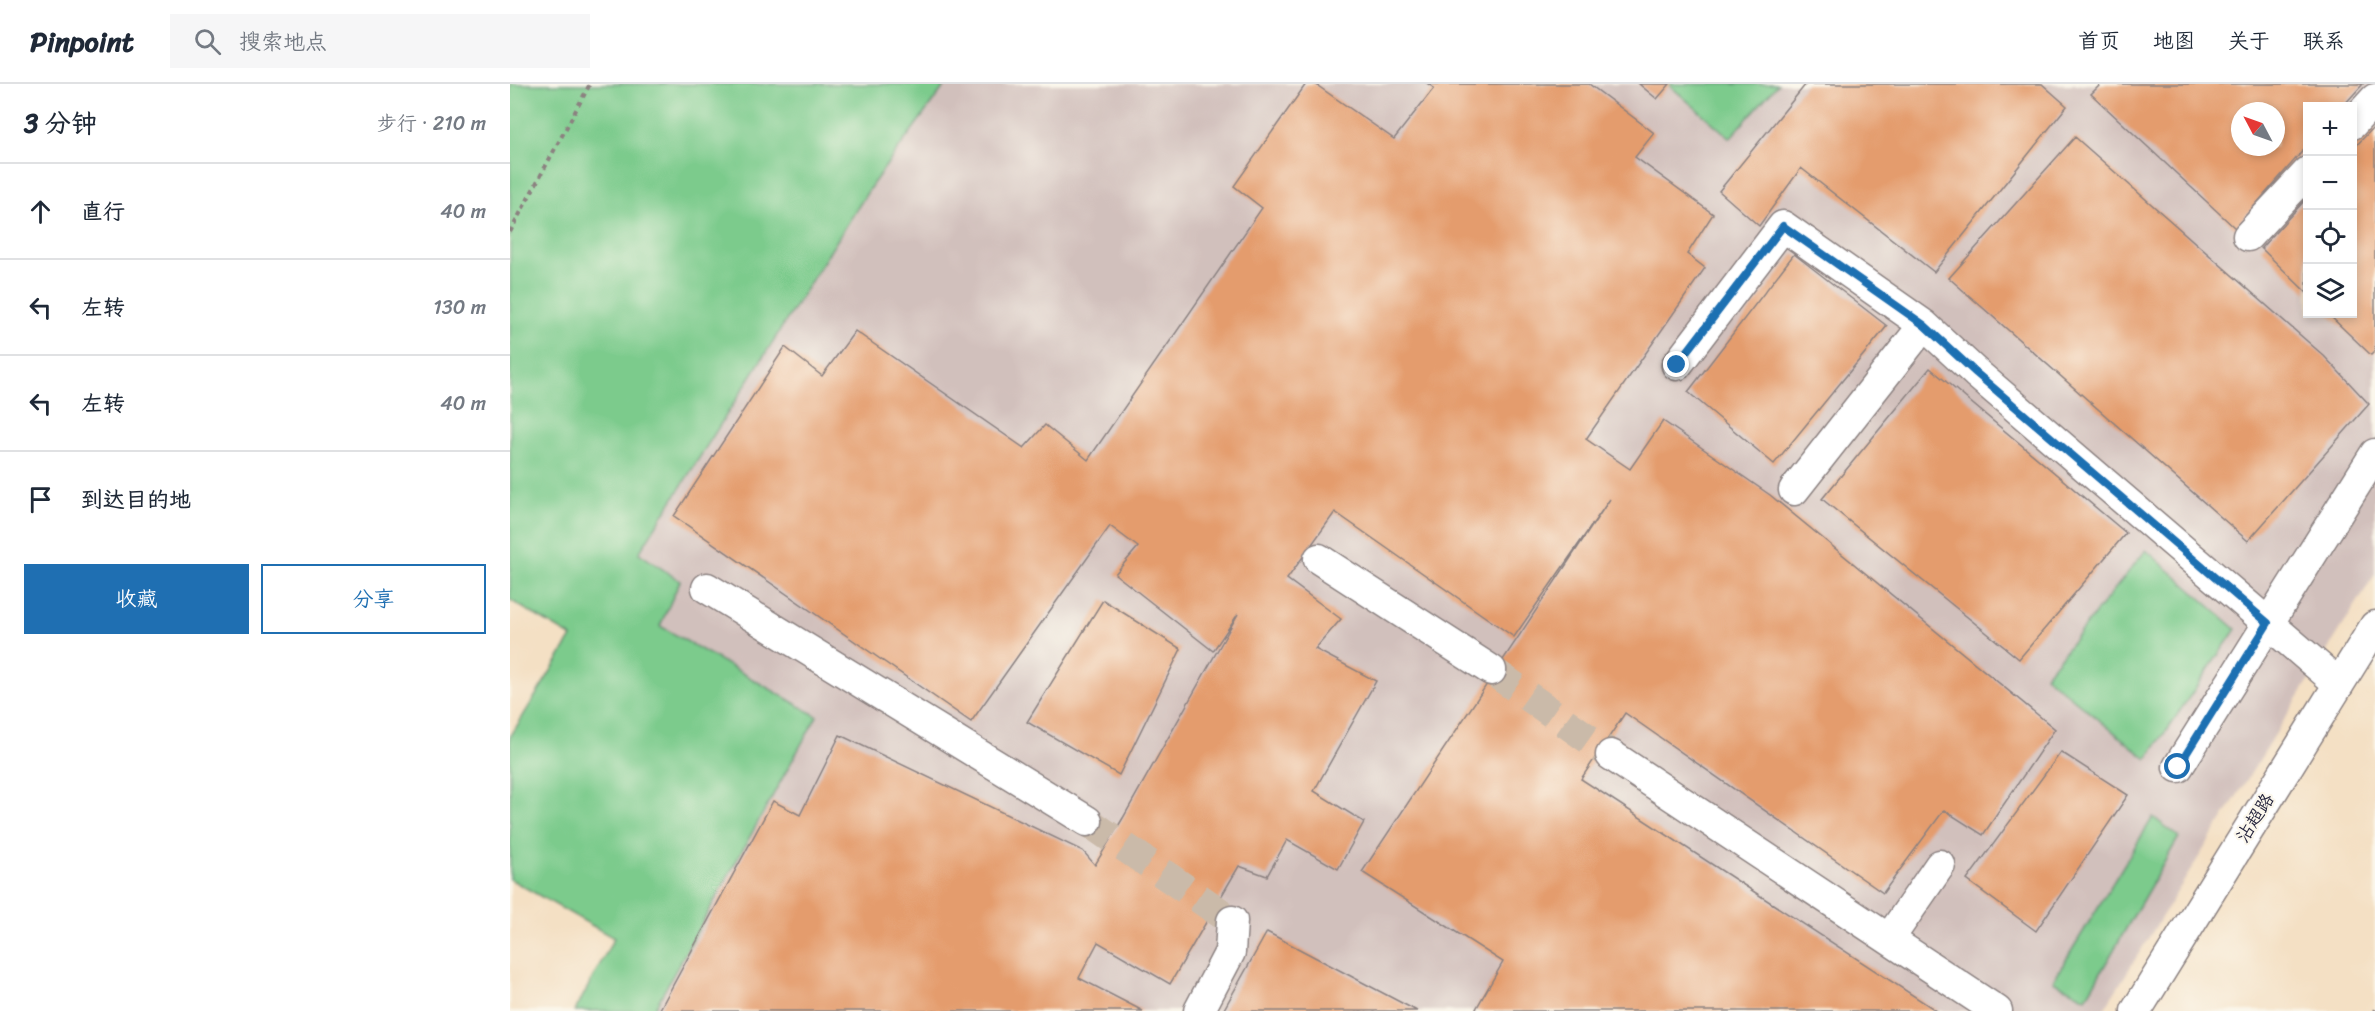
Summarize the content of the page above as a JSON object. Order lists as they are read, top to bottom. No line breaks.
{"streets":{"street":["沾超路"]},"north":"top left","page":{"header":"Pinpoint","search":"搜索地点","nav":["首页","地图","关于","联系"],"heading":["3 分钟","步行 · 210 m"],"map_buttons":["+","−"],"list":[["直行","40 m"],["左转","130 m"],["左转","40 m"],"到达目的地"],"buttons":["收藏","分享"]}}
